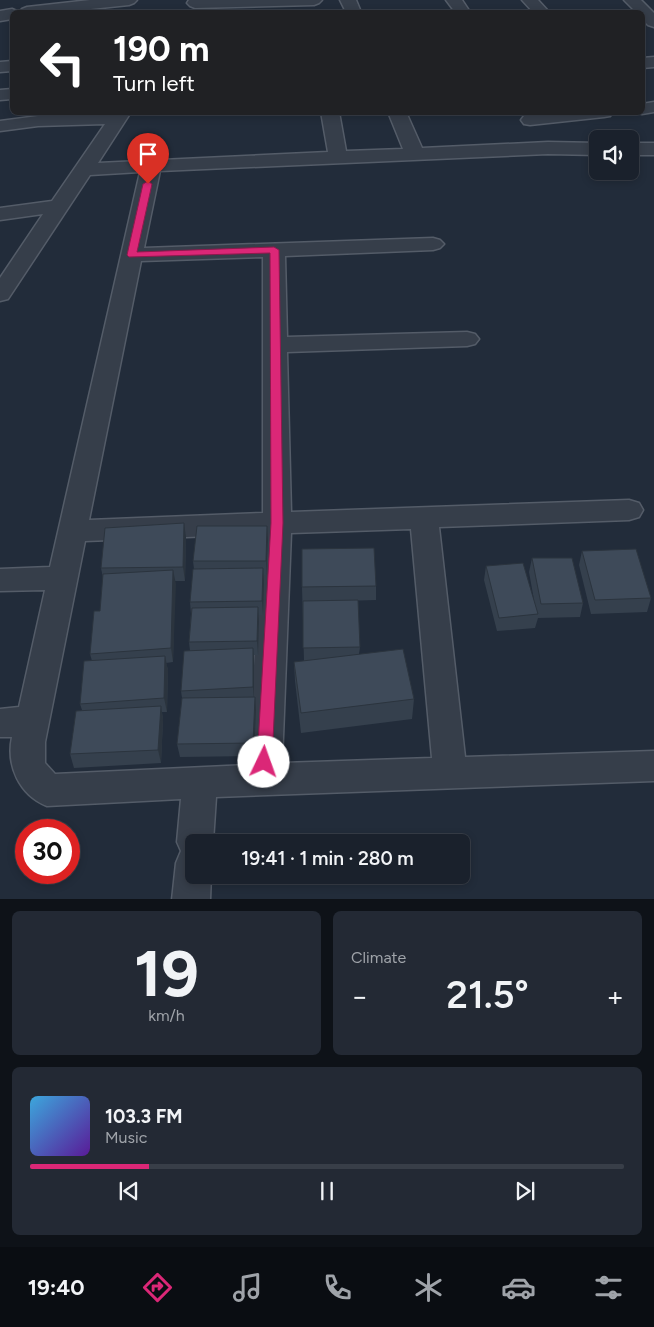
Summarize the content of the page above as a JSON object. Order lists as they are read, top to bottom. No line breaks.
{"page":{"turn":["190 m","Turn left"],"limit":"30","trip":"19:41 · 1 min · 280 m","tile":[["19","km/h"],"Climate"],"heat":["−","21.5°","+"],"song":["103.3 FM","Music"],"tabs":"19:40"}}
